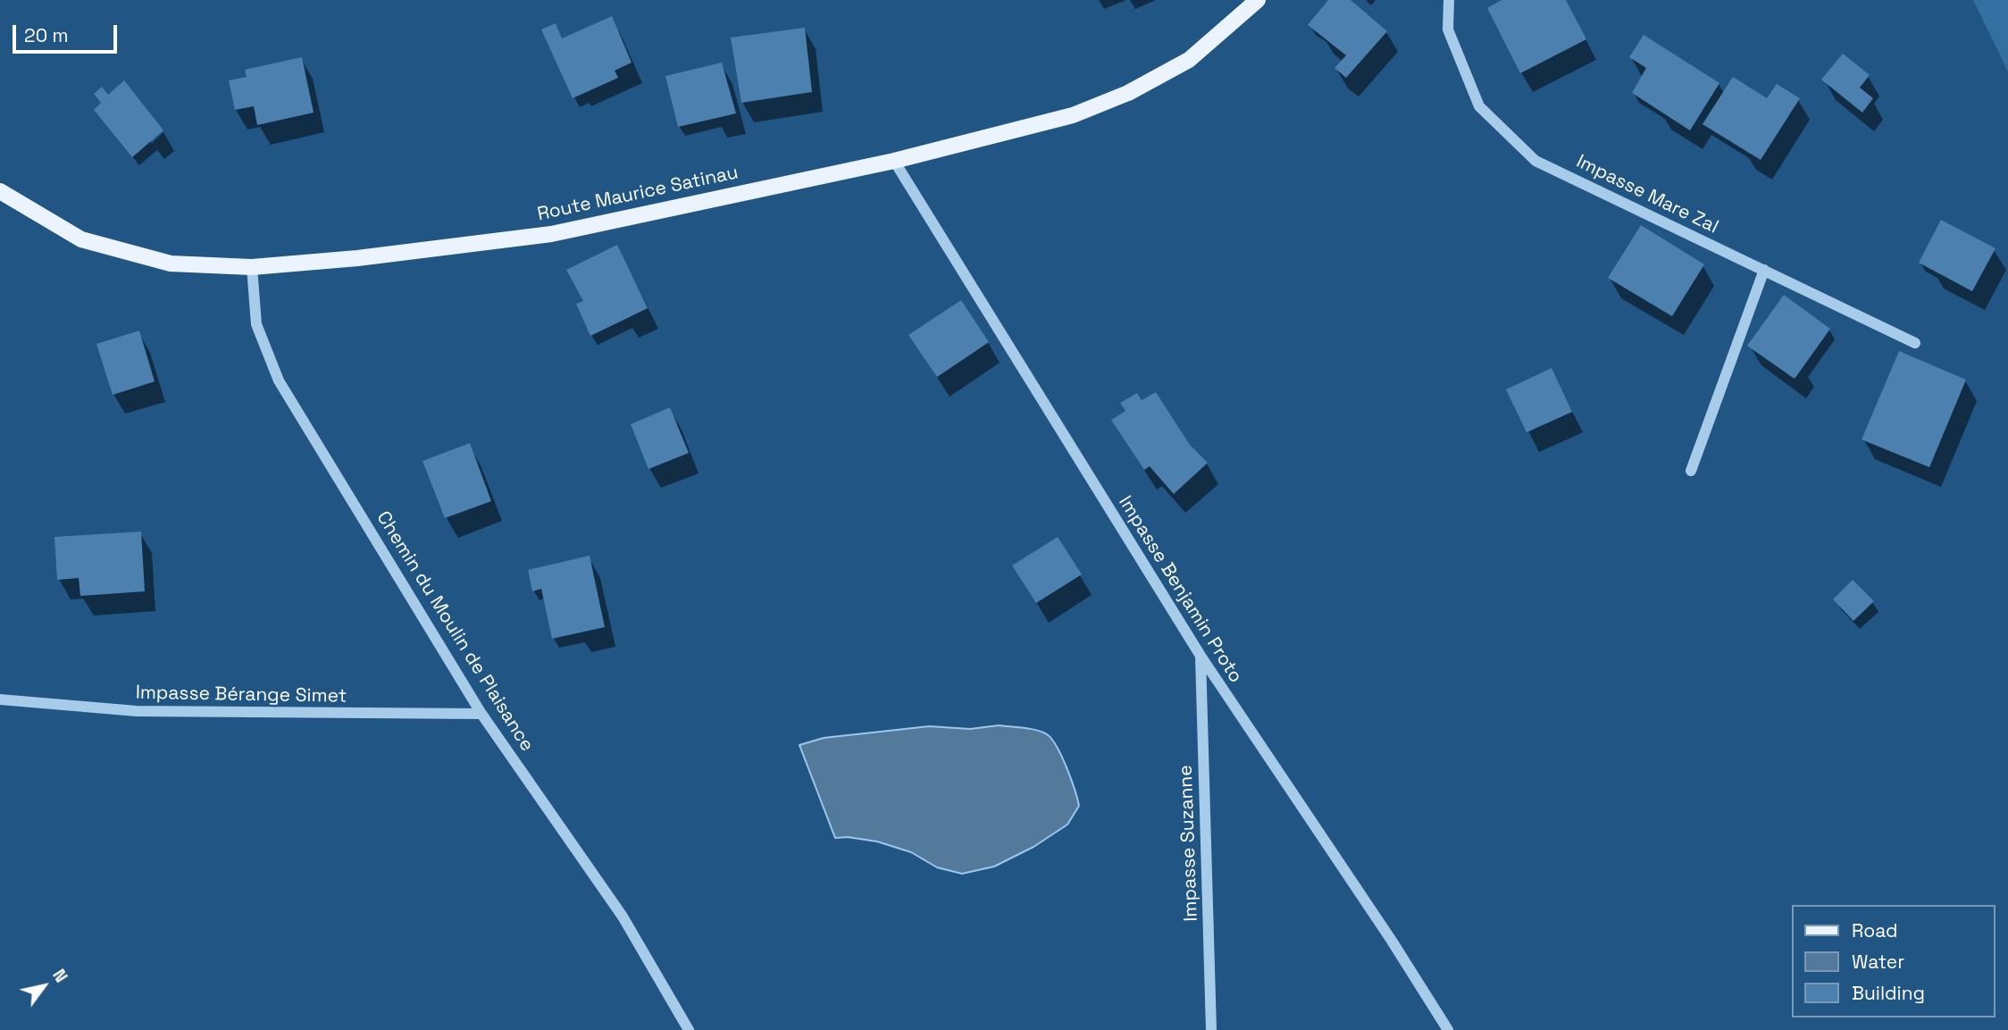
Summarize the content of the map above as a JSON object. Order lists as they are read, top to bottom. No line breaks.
{"streets":{"main road":["Route Maurice Satinau"],"street":["Impasse Mare Zal","Impasse Benjamin Proto","Chemin du Moulin de Plaisance","Impasse Bérange Simet","Impasse Suzanne"]},"crossings":[["Route Maurice Satinau","Impasse Benjamin Proto"],["Route Maurice Satinau","Chemin du Moulin de Plaisance"],["Impasse Benjamin Proto","Impasse Suzanne"],["Chemin du Moulin de Plaisance","Impasse Bérange Simet"]],"legend":["Road","Water","Building"],"scale_bar":"20 m","north":"top right"}
